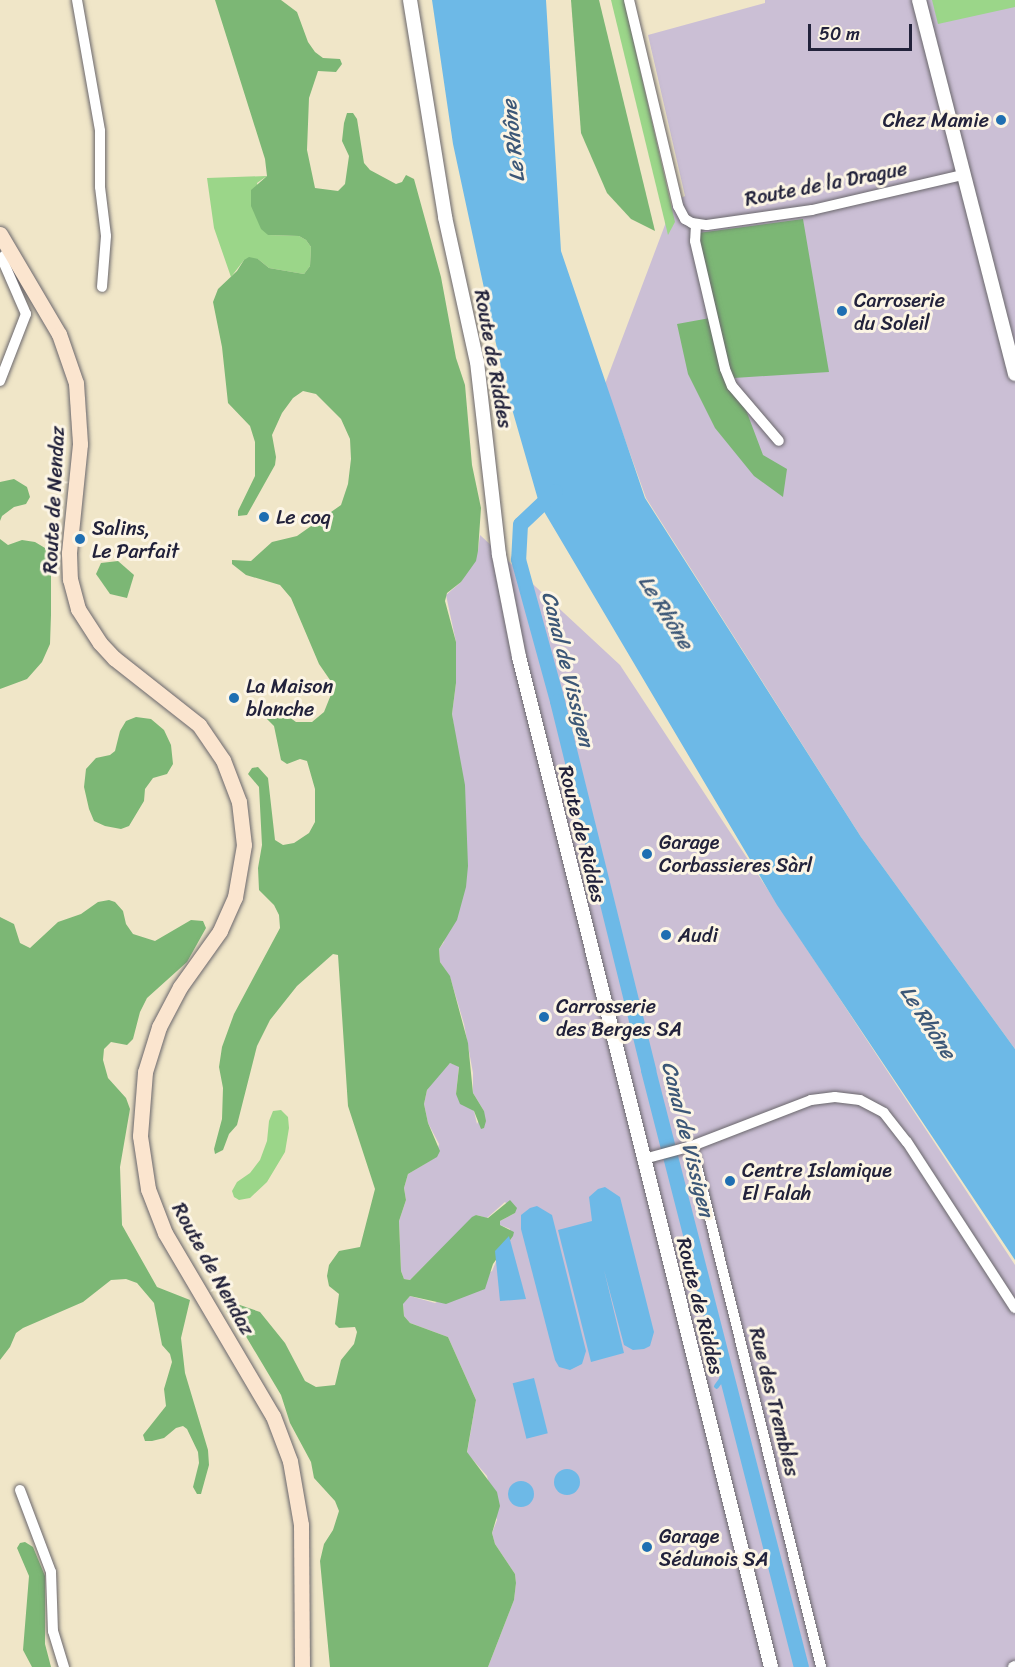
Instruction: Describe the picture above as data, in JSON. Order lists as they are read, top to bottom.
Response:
{
  "streets": {
    "main road": ["Route de Nendaz"],
    "street": ["Route de la Drague", "Route de Riddes", "Rue des Trembles"]
  },
  "water": ["Le Rhône", "Canal de Vissigen"],
  "places": [
    "Chez Mamie",
    "Carroserie du Soleil",
    "Le coq",
    "Salins, Le Parfait",
    "La Maison blanche",
    "Garage Corbassieres Sàrl",
    "Audi",
    "Carrosserie des Berges SA",
    "Centre Islamique El Falah",
    "Garage Sédunois SA"
  ],
  "scale_bar": "50 m"
}
